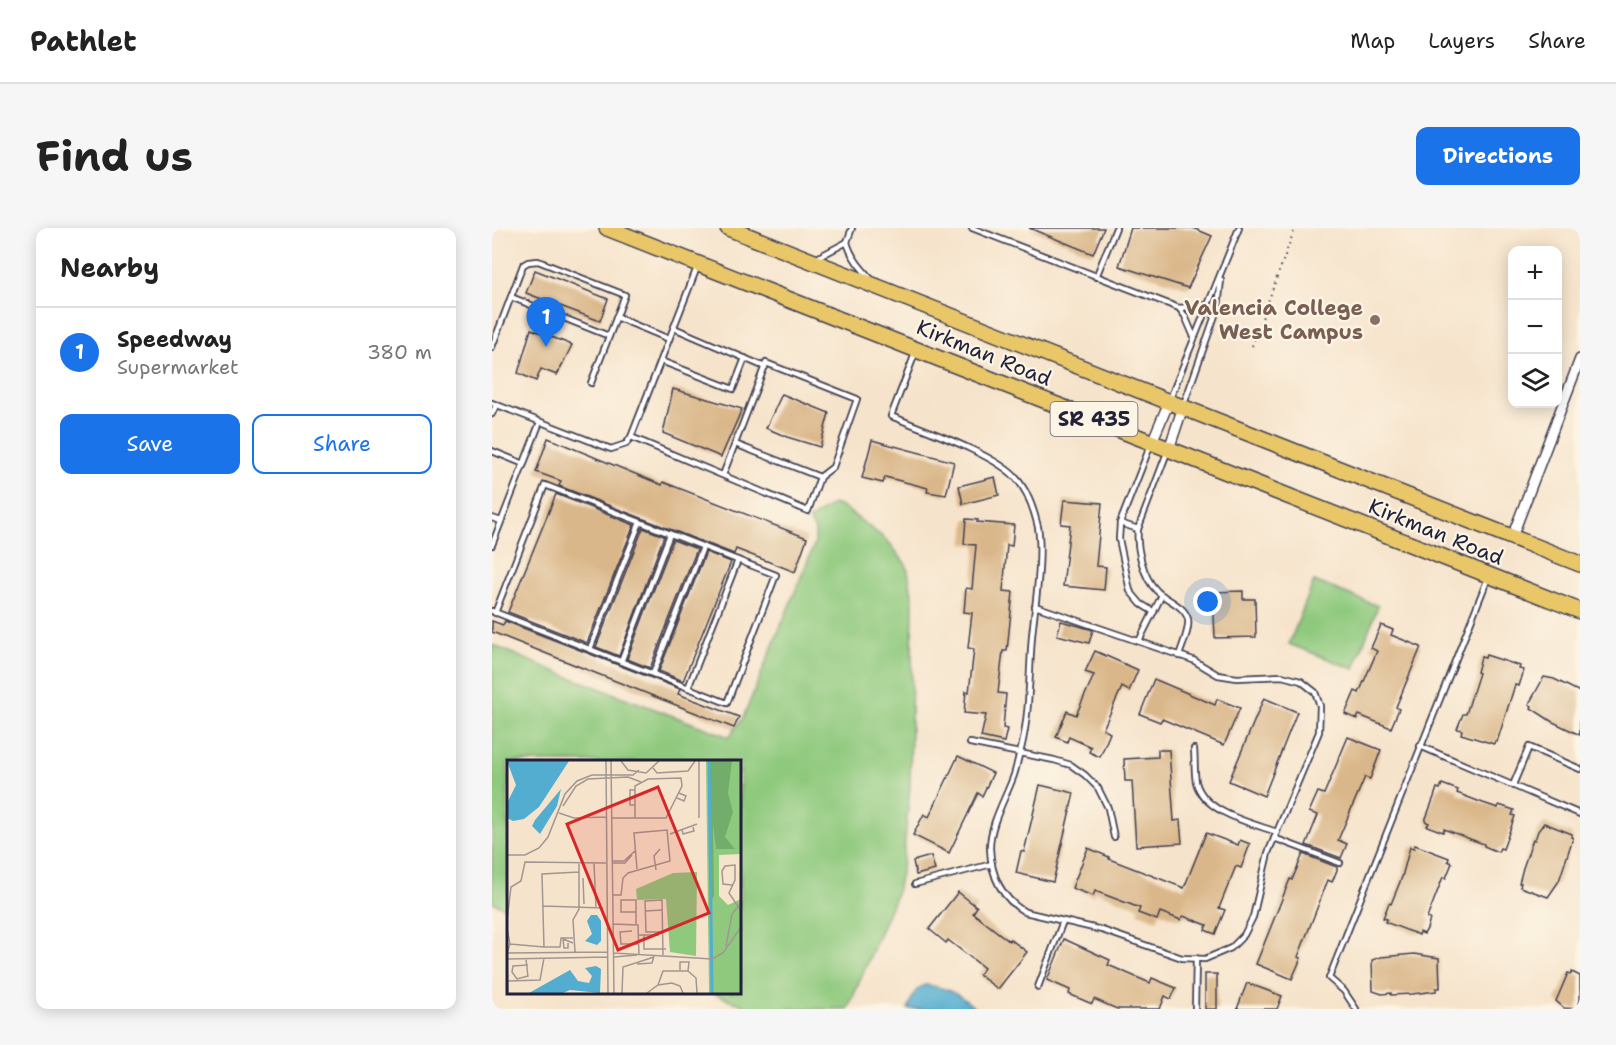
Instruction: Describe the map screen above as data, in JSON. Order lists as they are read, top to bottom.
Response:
{
  "streets": {
    "main road": ["Kirkman Road", "SR 435"]
  },
  "places": ["Valencia College West Campus"],
  "page": {
    "header": "Pathlet",
    "nav": ["Map", "Layers", "Share"],
    "buttons": [
      "Directions",
      ["Save", "Share"]
    ],
    "title": "Find us",
    "heading": "Nearby",
    "map_buttons": ["+", "−"],
    "pins": "1",
    "list": [
      {
        "mark": "1",
        "name": "Speedway",
        "note": "Supermarket",
        "value": "380 m"
      }
    ]
  }
}
